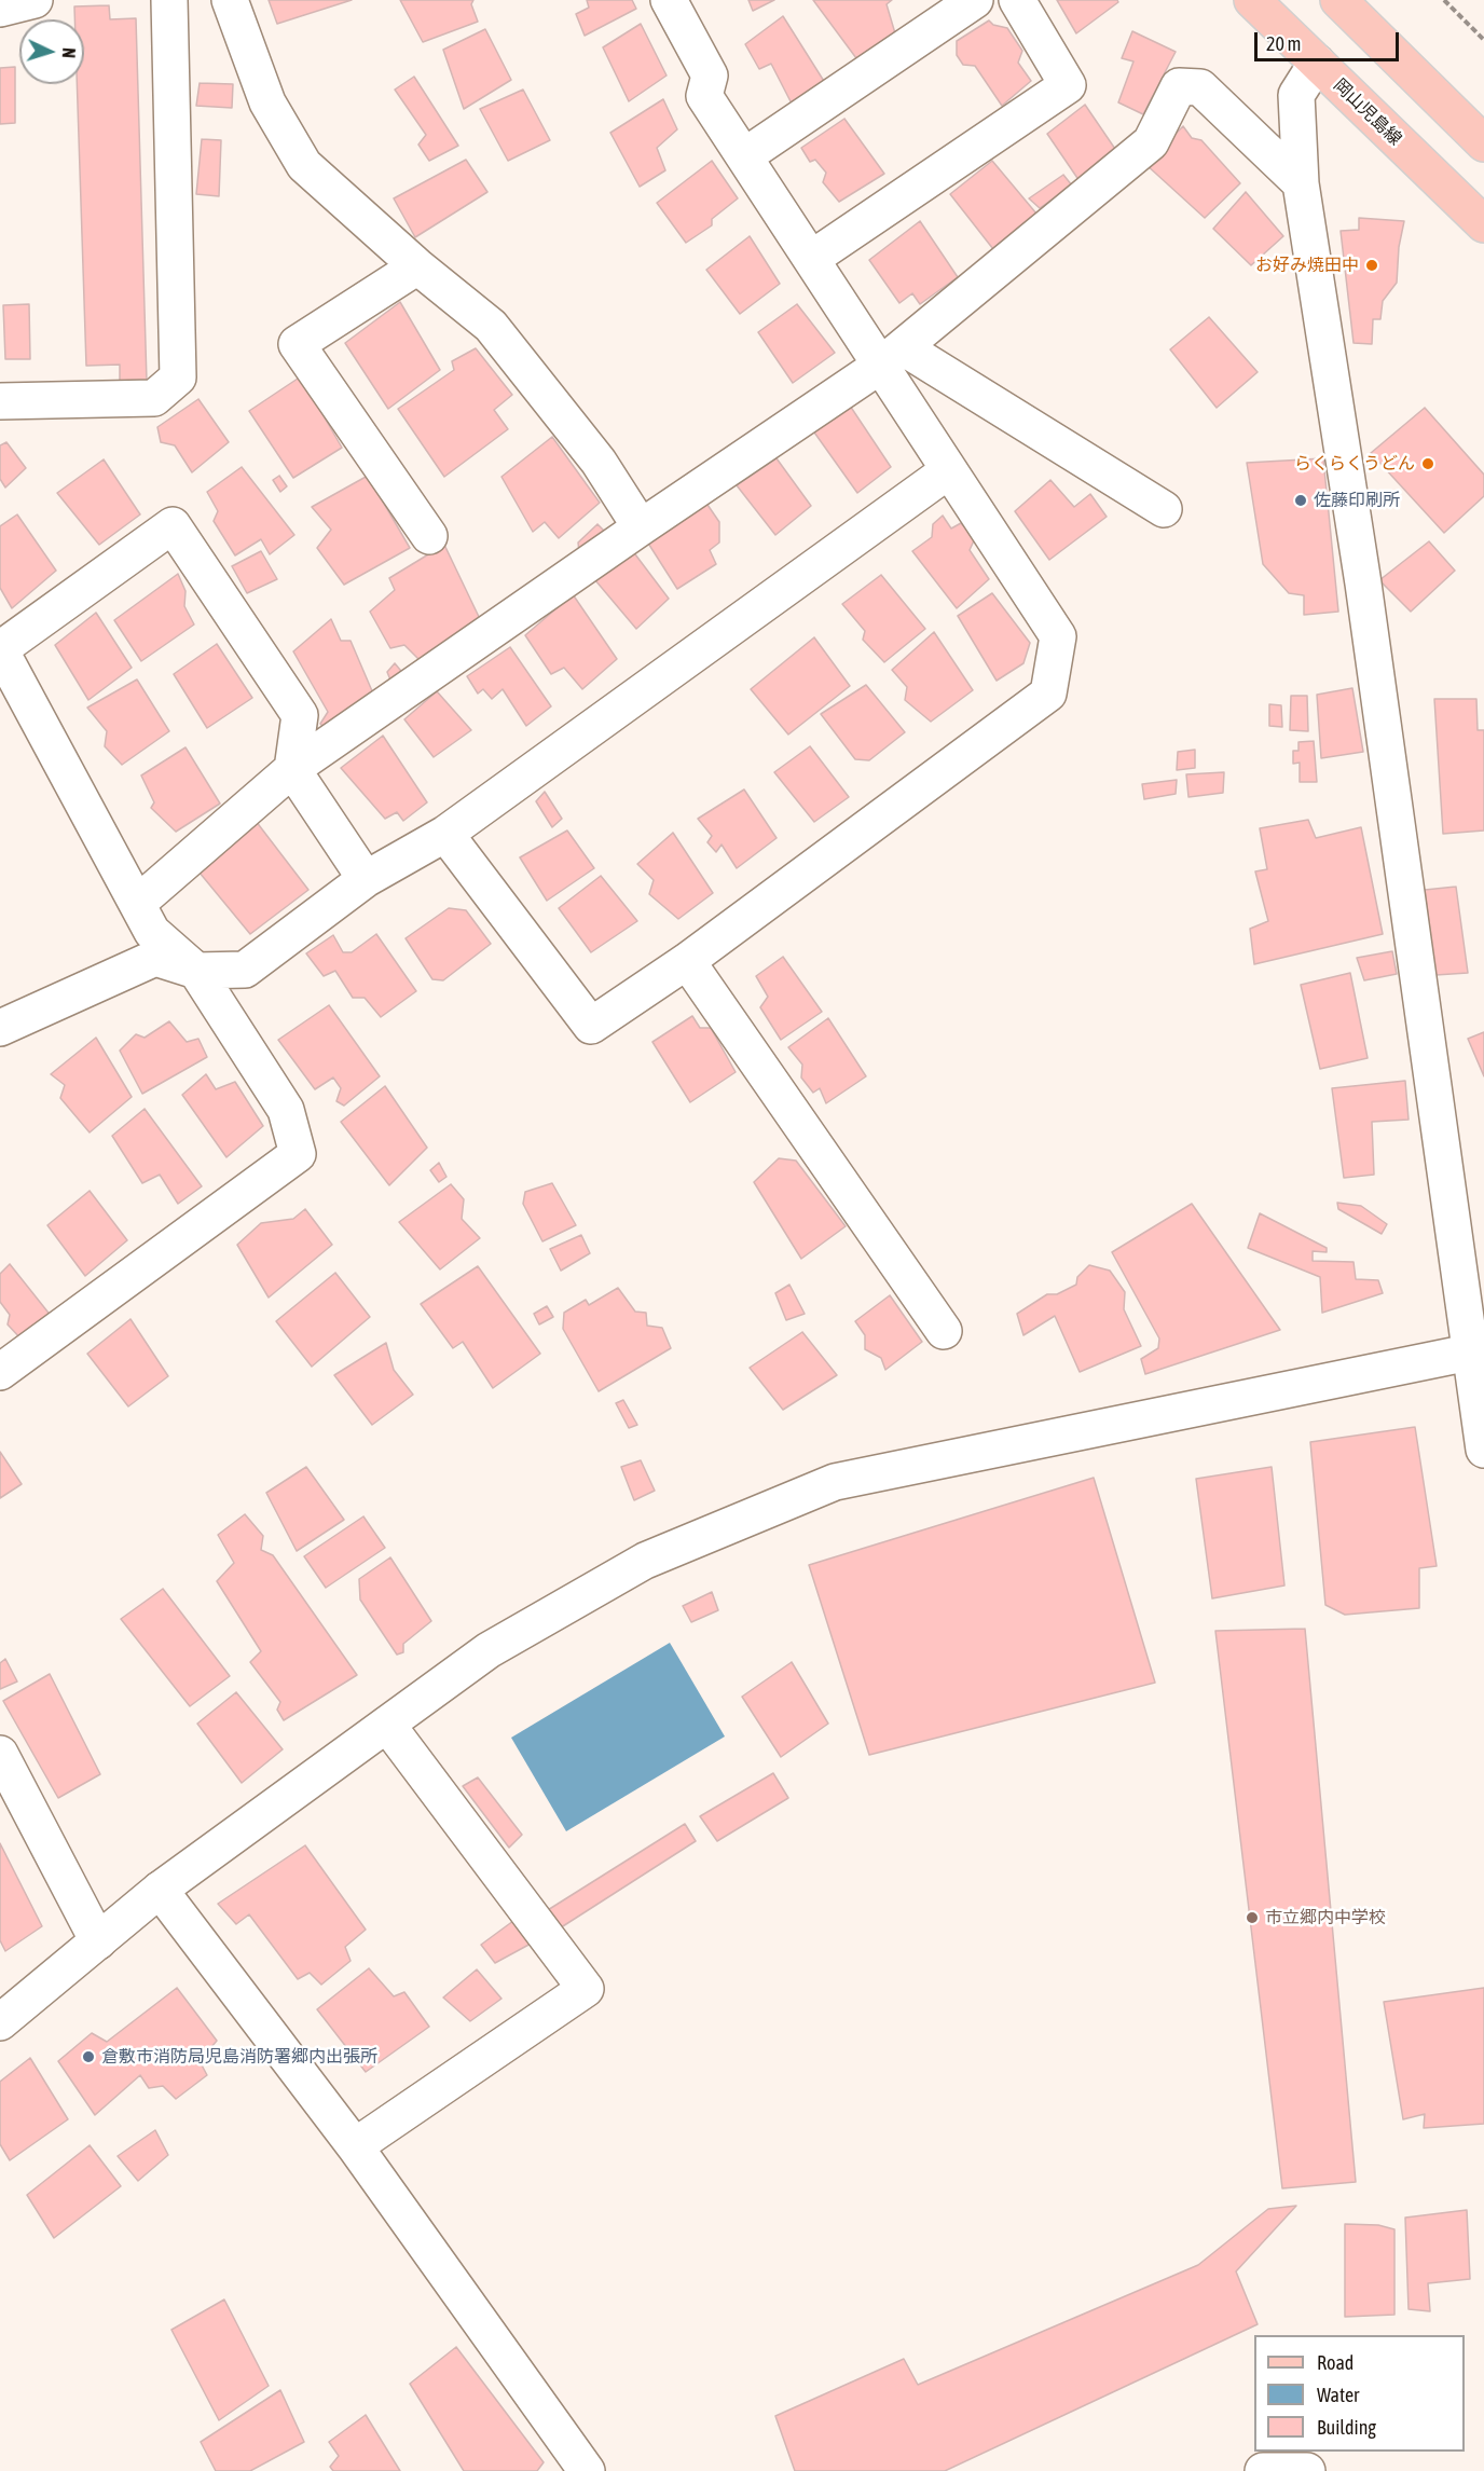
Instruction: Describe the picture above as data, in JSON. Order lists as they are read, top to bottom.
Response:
{
  "streets": {
    "main road": ["岡山児島線"]
  },
  "places": [
    "お好み焼田中",
    "らくらくうどん",
    "佐藤印刷所",
    "市立郷内中学校",
    "倉敷市消防局児島消防署郷内出張所"
  ],
  "legend": ["Road", "Water", "Building"],
  "scale_bar": "20 m",
  "north": "right"
}
